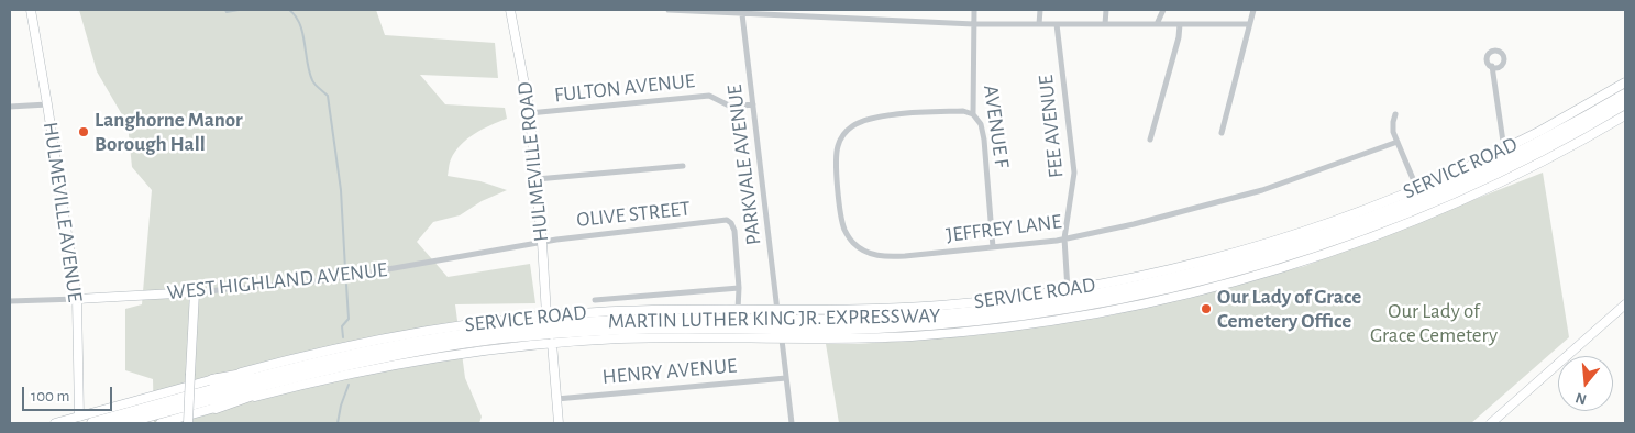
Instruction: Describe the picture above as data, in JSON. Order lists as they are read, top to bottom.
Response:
{
  "streets": {
    "highway": ["MARTIN LUTHER KING JR. EXPRESSWAY"],
    "street": [
      "FULTON AVENUE",
      "AVENUE F",
      "FEE AVENUE",
      "HULMEVILLE ROAD",
      "PARKVALE AVENUE",
      "SERVICE ROAD",
      "HULMEVILLE AVENUE",
      "OLIVE STREET",
      "JEFFREY LANE",
      "WEST HIGHLAND AVENUE",
      "HENRY AVENUE"
    ]
  },
  "crossings": [
    ["FULTON AVENUE", "HULMEVILLE ROAD"],
    ["FULTON AVENUE", "PARKVALE AVENUE"],
    ["AVENUE F", "JEFFREY LANE"],
    ["FEE AVENUE", "SERVICE ROAD"],
    ["FEE AVENUE", "JEFFREY LANE"],
    ["HULMEVILLE ROAD", "SERVICE ROAD"],
    ["HULMEVILLE ROAD", "OLIVE STREET"],
    ["HULMEVILLE ROAD", "WEST HIGHLAND AVENUE"],
    ["PARKVALE AVENUE", "SERVICE ROAD"],
    ["SERVICE ROAD", "HULMEVILLE AVENUE"],
    ["SERVICE ROAD", "MARTIN LUTHER KING JR. EXPRESSWAY"],
    ["HULMEVILLE AVENUE", "WEST HIGHLAND AVENUE"],
    ["OLIVE STREET", "WEST HIGHLAND AVENUE"]
  ],
  "parks": ["Our Lady of Grace Cemetery"],
  "places": ["Langhorne Manor Borough Hall", "Our Lady of Grace Cemetery Office"],
  "scale_bar": "100 m",
  "north": "bottom"
}
